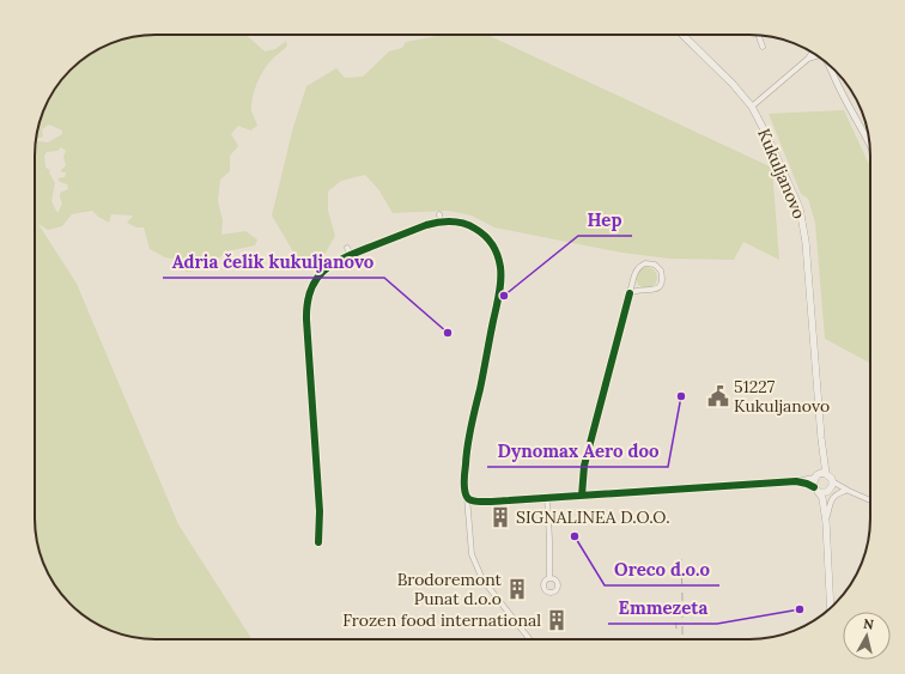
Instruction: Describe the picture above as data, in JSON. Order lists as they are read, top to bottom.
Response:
{
  "streets": {
    "main road": ["Kukuljanovo"]
  },
  "places": {
    "other": [
      "Hep",
      "Adria čelik kukuljanovo",
      "Dynomax Aero doo",
      "Oreco d.o.o",
      "Emmezeta"
    ],
    "public building": ["51227 Kukuljanovo"],
    "building": ["SIGNALINEA D.O.O.", "Brodoremont Punat d.o.o", "Frozen food international"]
  },
  "north": "top"
}
